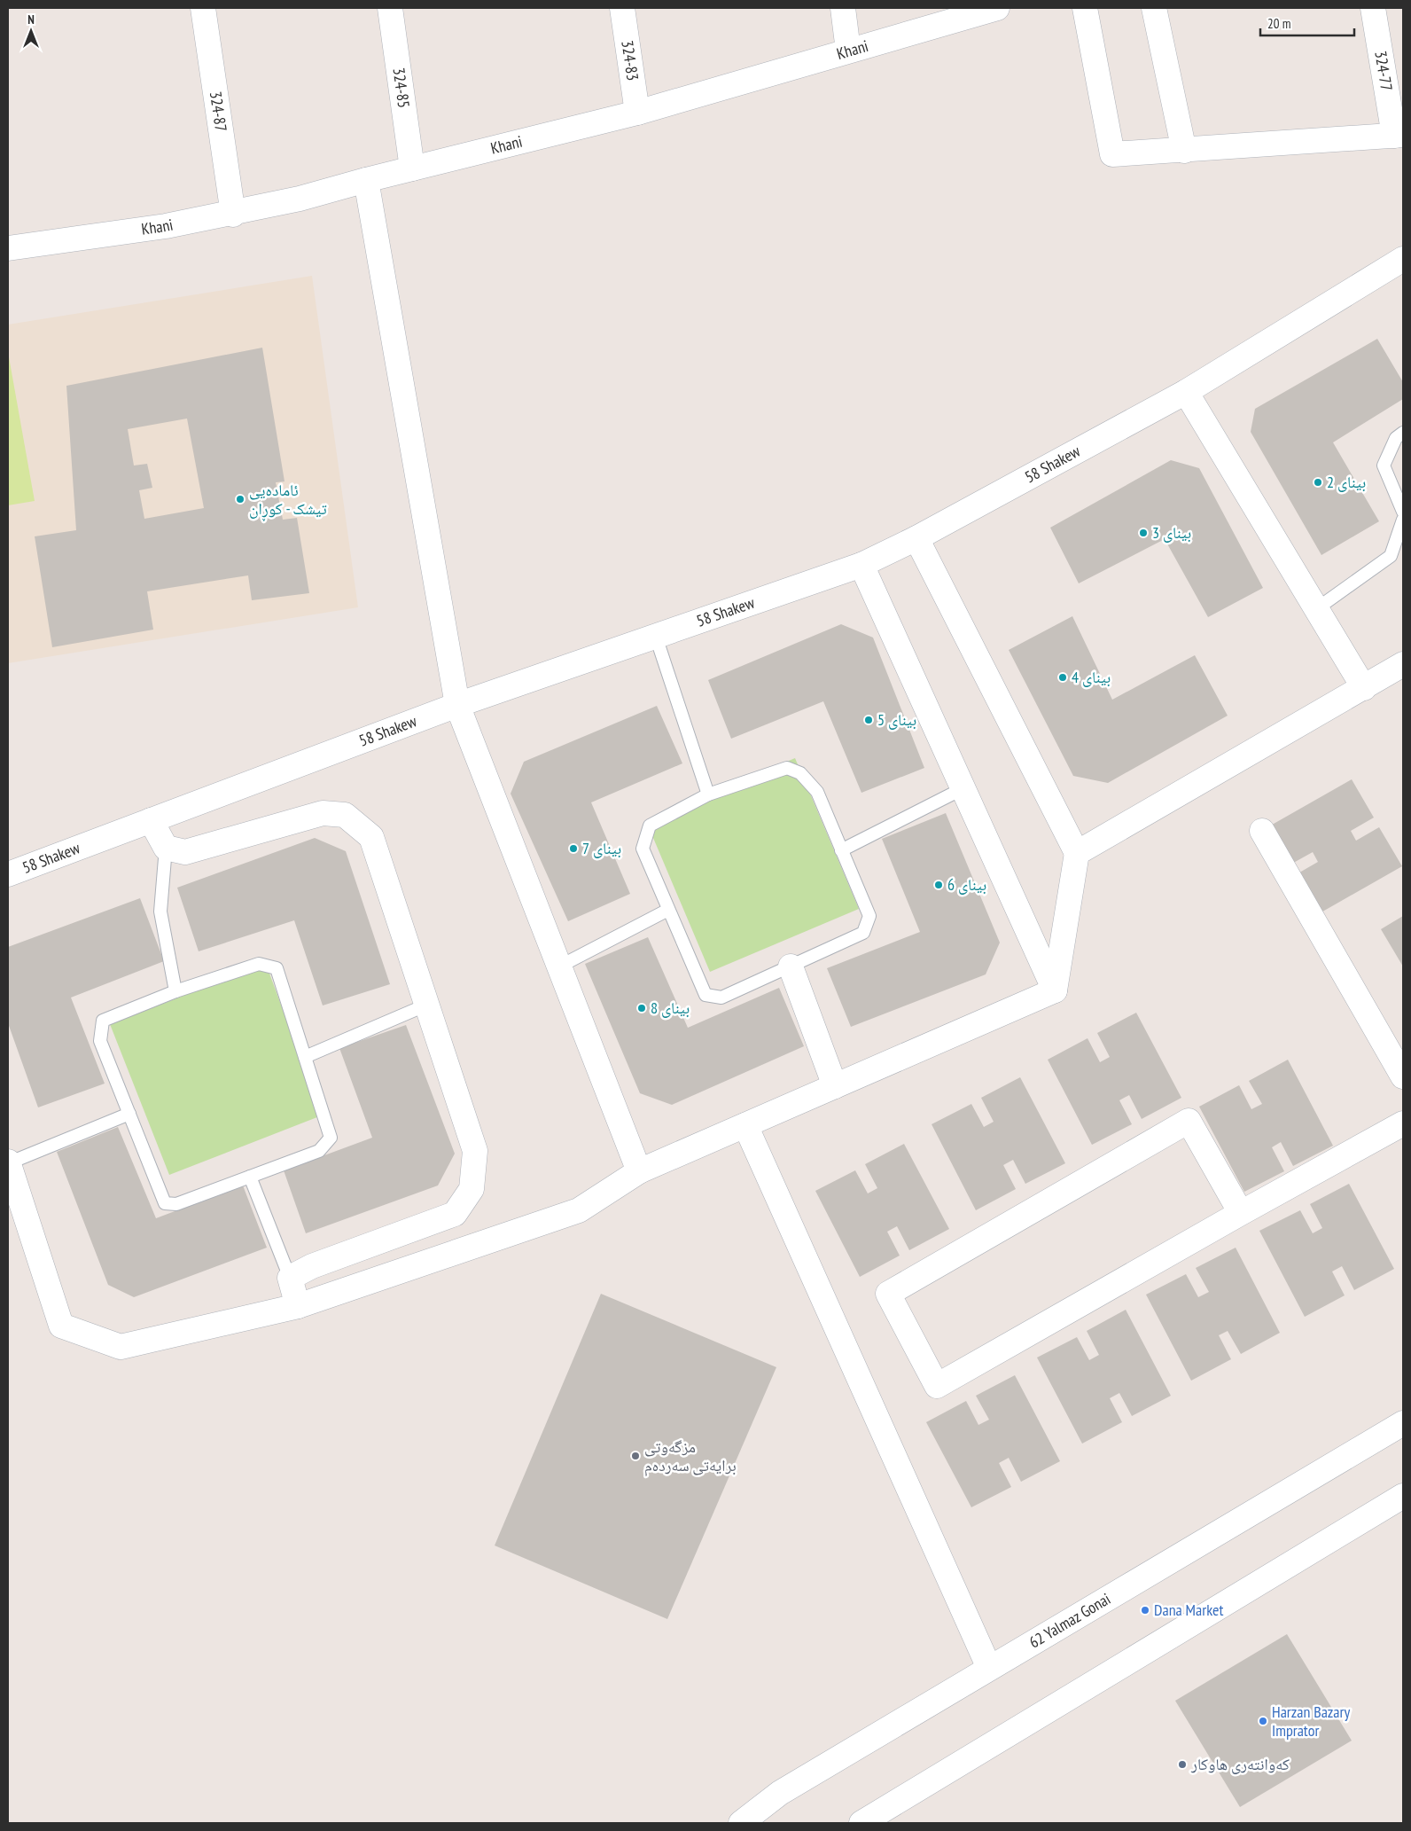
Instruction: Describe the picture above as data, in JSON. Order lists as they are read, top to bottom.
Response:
{
  "streets": {
    "street": [
      "Khani",
      "324-83",
      "324-77",
      "324-85",
      "324-87",
      "58 Shakew",
      "62 Yalmaz Gonai"
    ]
  },
  "crossings": [
    ["Khani", "324-83"],
    ["Khani", "324-85"],
    ["Khani", "324-87"]
  ],
  "places": [
    "بيناى 2",
    "ئامادەیی تیشک - کوڕان",
    "بيناى 3",
    "بيناى 4",
    "بيناى 5",
    "بيناى 7",
    "بيناى 6",
    "بيناى 8",
    "مزگەوتی برایەتی سەردەم",
    "Dana Market",
    "Harzan Bazary Imprator",
    "کەوانتەری هاوکار"
  ],
  "scale_bar": "20 m",
  "north": "top"
}
